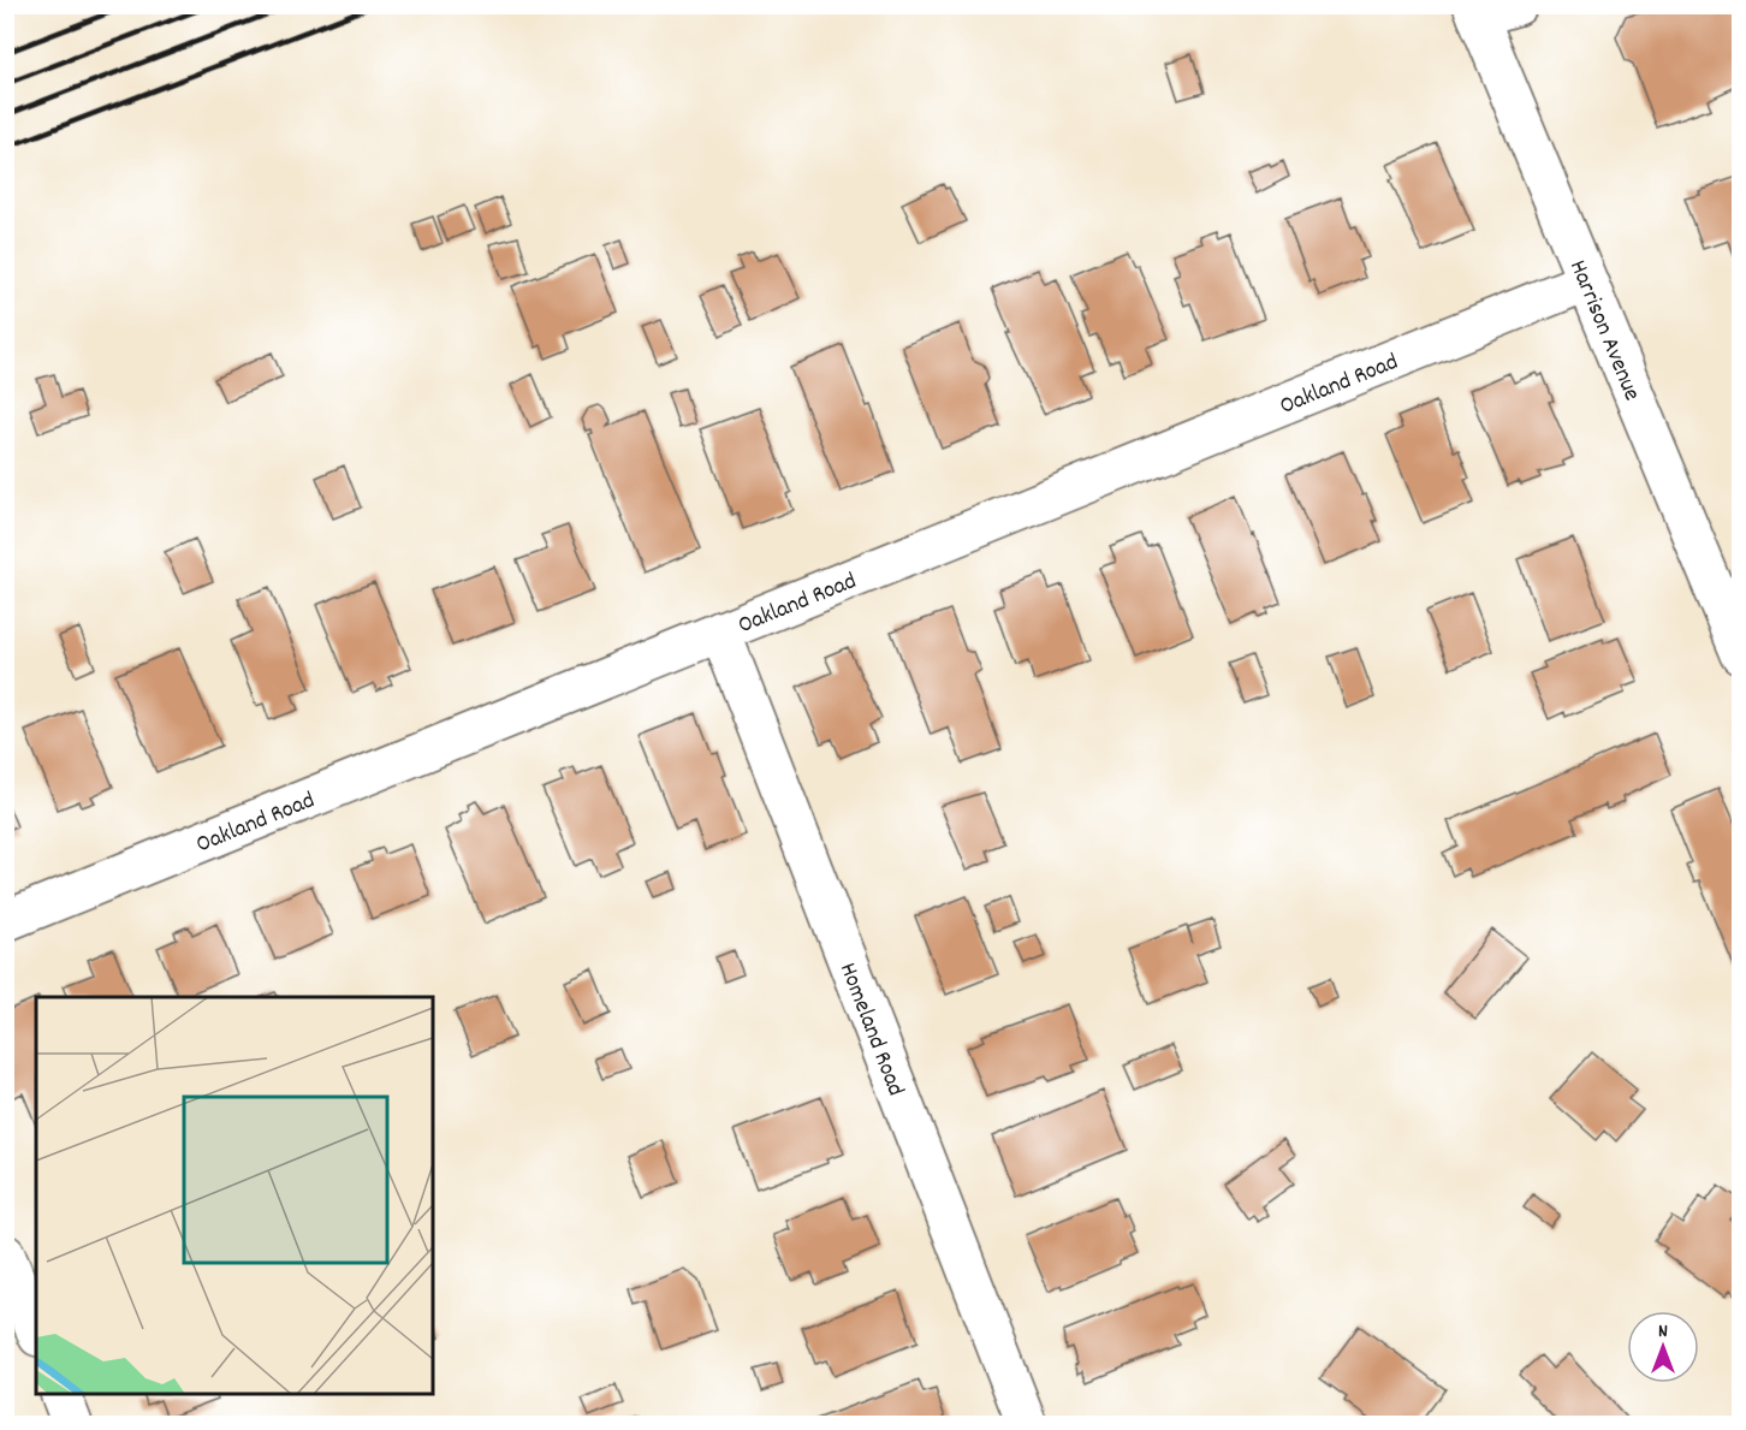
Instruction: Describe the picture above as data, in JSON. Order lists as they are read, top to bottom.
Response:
{
  "streets": {
    "street": ["Harrison Avenue", "Oakland Road", "Homeland Road"]
  },
  "crossings": [
    ["Harrison Avenue", "Oakland Road"],
    ["Oakland Road", "Homeland Road"]
  ],
  "north": "top"
}
